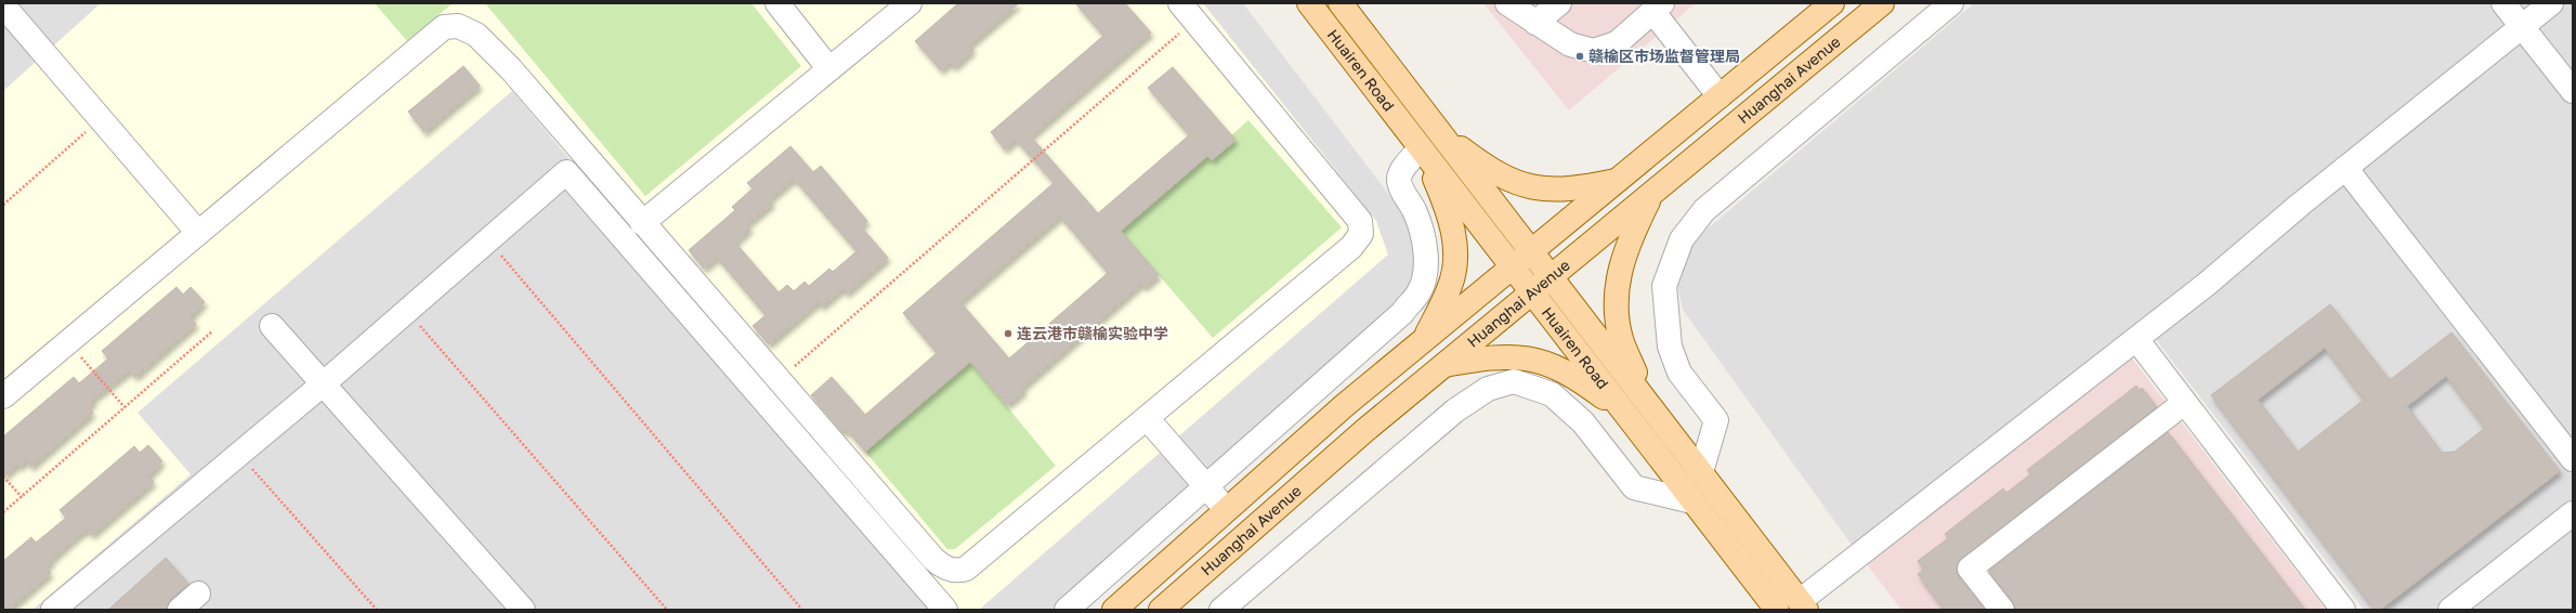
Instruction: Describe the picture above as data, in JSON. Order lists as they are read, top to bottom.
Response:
{
  "streets": {
    "main road": ["Huairen Road", "Huanghai Avenue"]
  },
  "crossings": [
    ["Huairen Road", "Huanghai Avenue"]
  ],
  "places": ["赣榆区市场监督管理局", "连云港市赣榆实验中学"]
}
